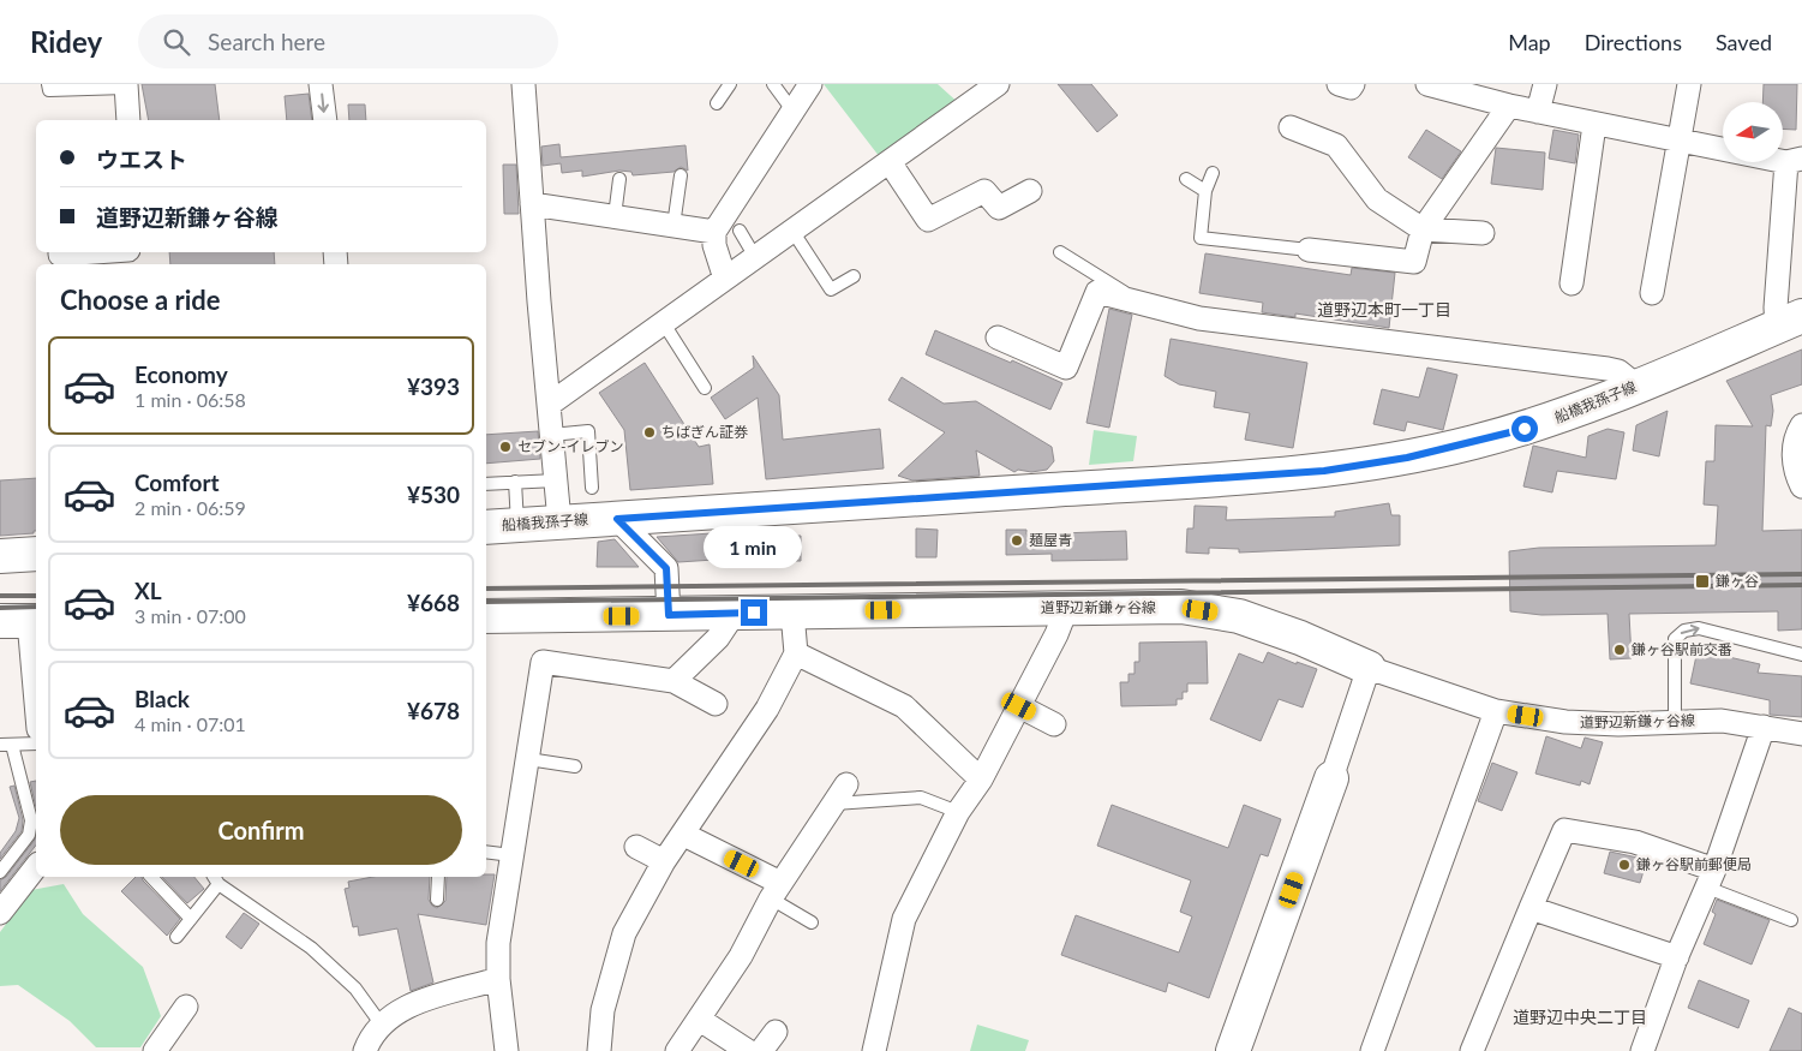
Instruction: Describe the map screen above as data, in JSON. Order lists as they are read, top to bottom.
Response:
{
  "streets": {
    "main road": ["船橋我孫子線", "道野辺新鎌ヶ谷線"]
  },
  "districts": ["道野辺本町一丁目", "道野辺中央二丁目"],
  "places": {
    "other": [
      "ちばぎん証券",
      "セブン-イレブン",
      "麺屋青",
      "鎌ヶ谷駅前交番",
      "鎌ヶ谷駅前郵便局"
    ],
    "transit": ["鎌ヶ谷"]
  },
  "north": "left",
  "page": {
    "header": "Ridey",
    "search": "Search here",
    "nav": ["Map", "Directions", "Saved"],
    "banner": ["ウエスト", "道野辺新鎌ヶ谷線"],
    "heading": "Choose a ride",
    "list": [
      {
        "name": "Economy",
        "note": "1 min · 06:58",
        "value": "¥393"
      },
      {
        "name": "Comfort",
        "note": "2 min · 06:59",
        "value": "¥530"
      },
      {
        "name": "XL",
        "note": "3 min · 07:00",
        "value": "¥668"
      },
      {
        "name": "Black",
        "note": "4 min · 07:01",
        "value": "¥678"
      }
    ],
    "bubble": "1 min",
    "buttons": "Confirm"
  }
}
